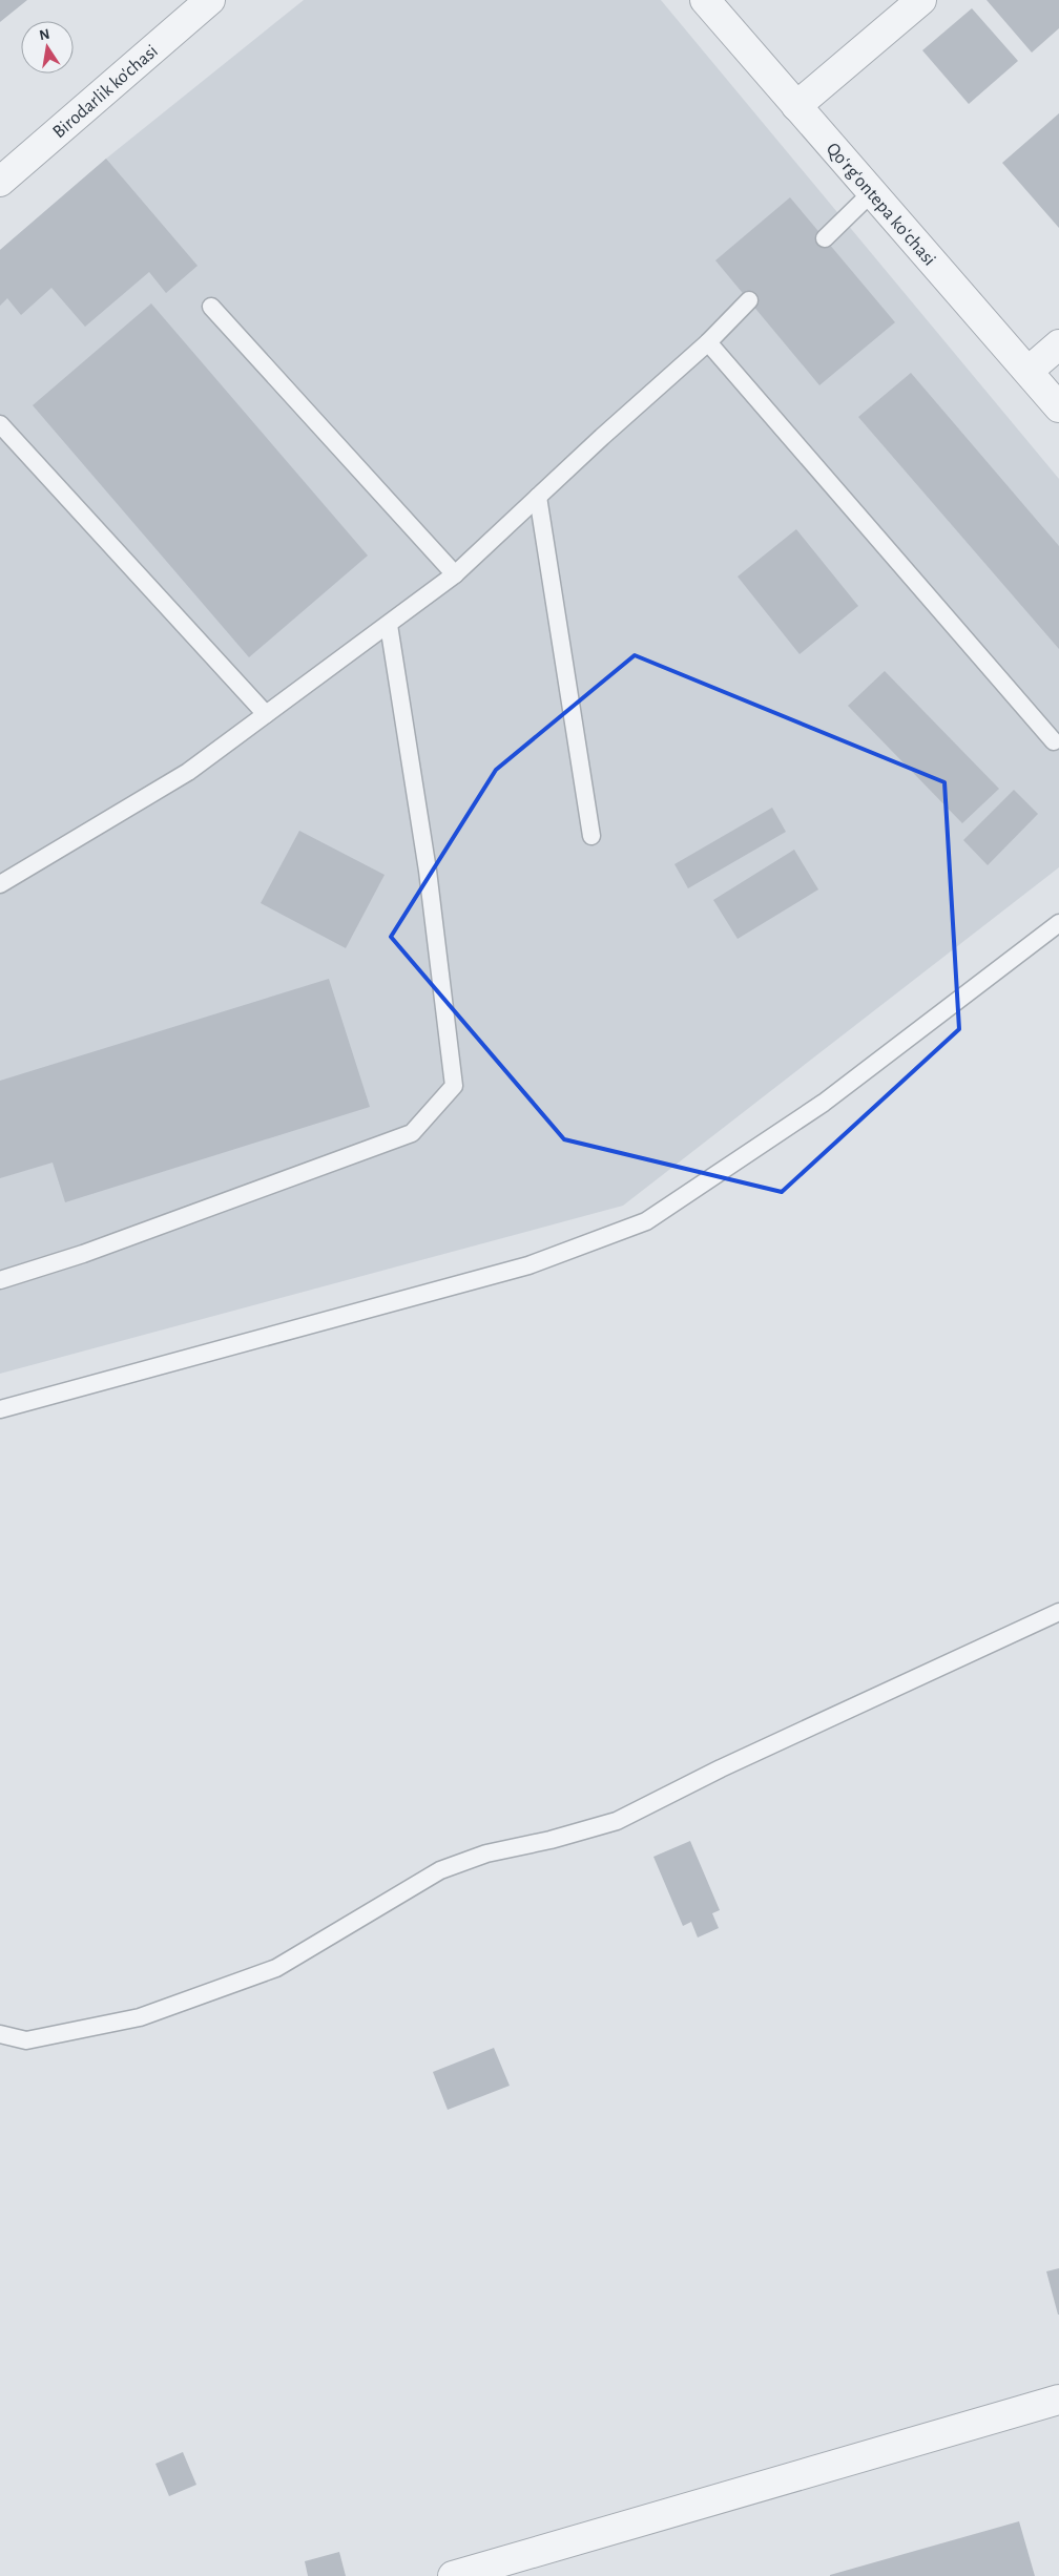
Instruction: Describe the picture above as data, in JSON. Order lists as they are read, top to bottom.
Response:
{
  "streets": {
    "street": ["Birodarlik ko'chasi", "Qoʻrgʻontepa koʻchasi"]
  },
  "north": "top"
}
